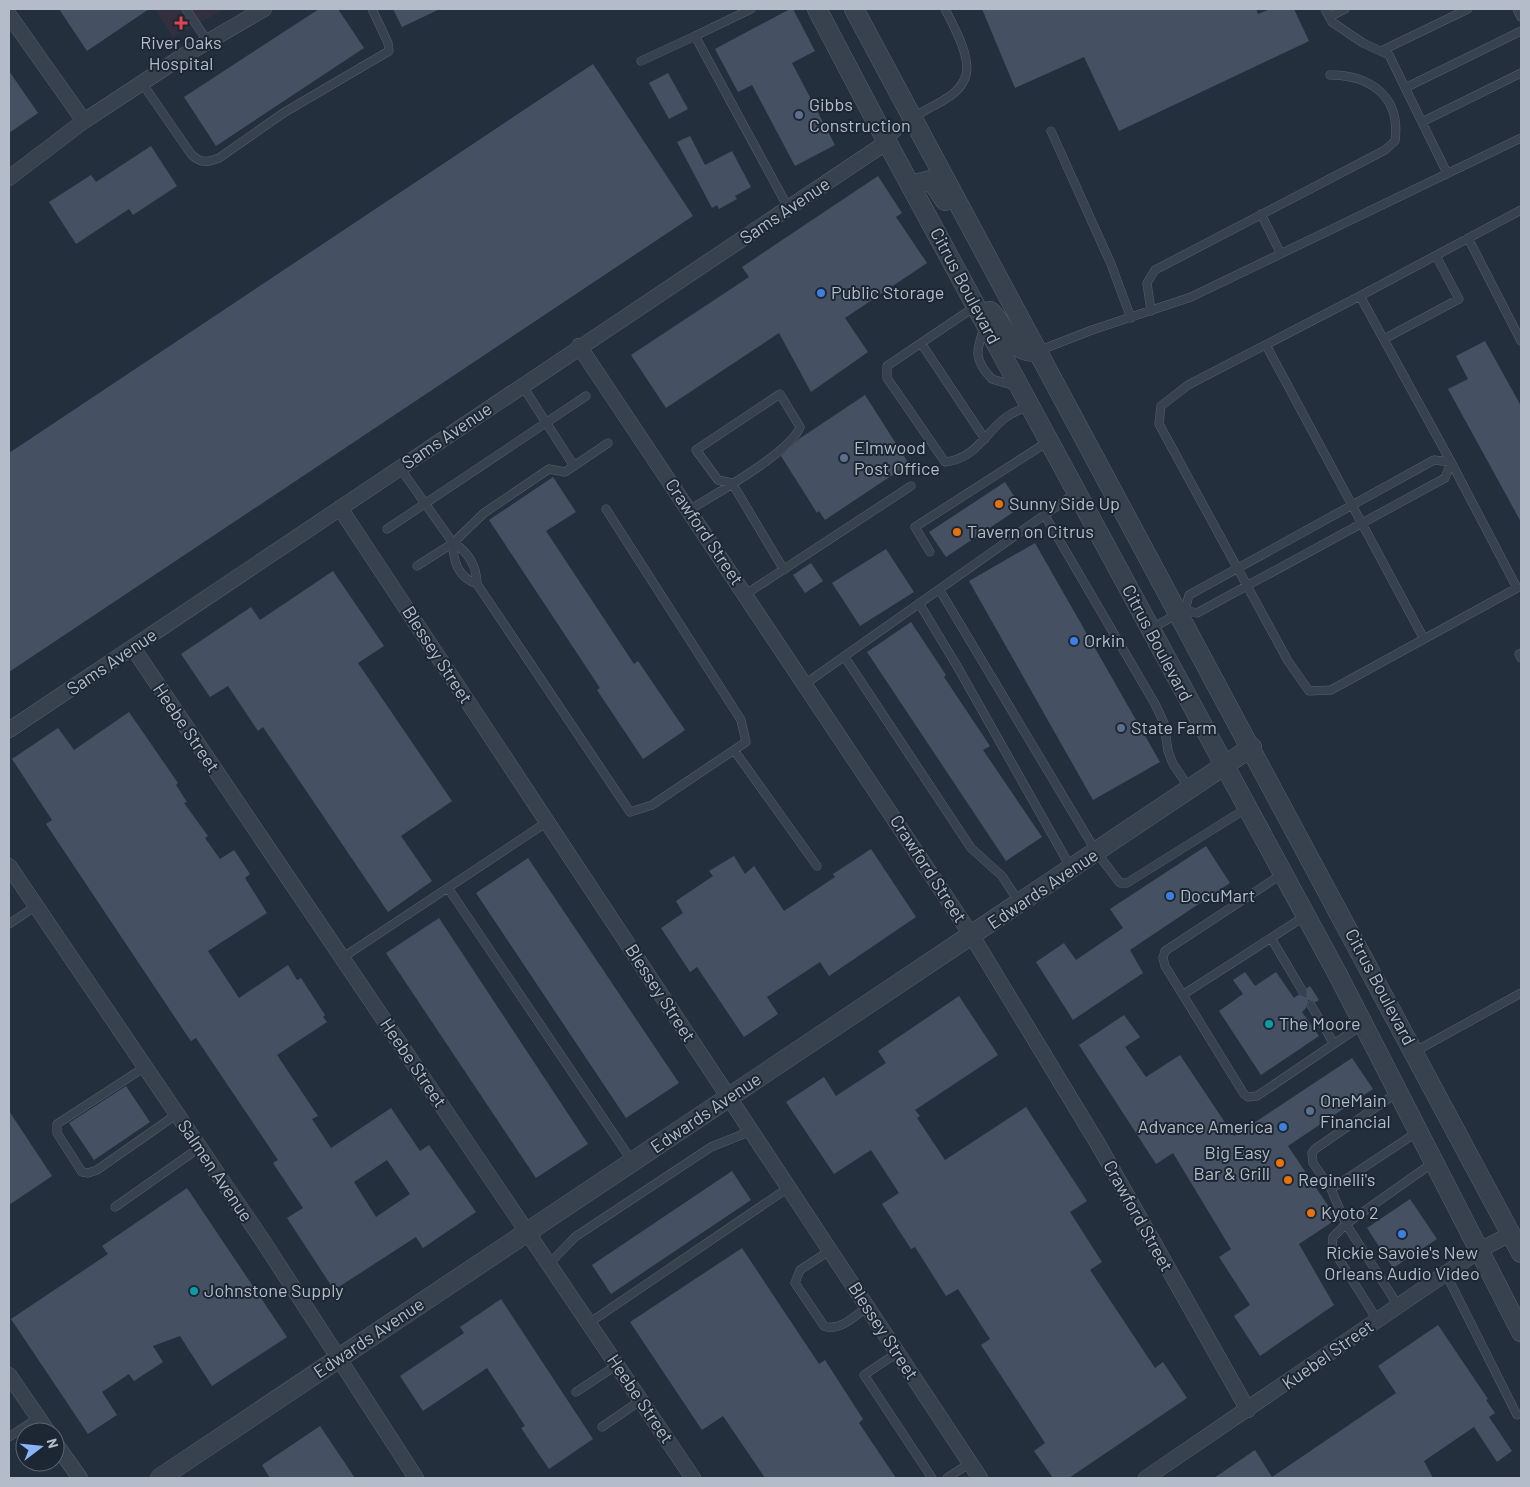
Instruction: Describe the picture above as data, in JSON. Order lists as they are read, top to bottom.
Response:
{
  "streets": {
    "street": [
      "Sams Avenue",
      "Citrus Boulevard",
      "Crawford Street",
      "Blessey Street",
      "Heebe Street",
      "Edwards Avenue",
      "Salmen Avenue",
      "Kuebel Street"
    ]
  },
  "crossings": [
    ["Sams Avenue", "Citrus Boulevard"],
    ["Sams Avenue", "Crawford Street"],
    ["Sams Avenue", "Blessey Street"],
    ["Sams Avenue", "Heebe Street"],
    ["Citrus Boulevard", "Edwards Avenue"],
    ["Citrus Boulevard", "Kuebel Street"],
    ["Crawford Street", "Edwards Avenue"],
    ["Crawford Street", "Kuebel Street"],
    ["Blessey Street", "Edwards Avenue"],
    ["Heebe Street", "Edwards Avenue"],
    ["Edwards Avenue", "Salmen Avenue"]
  ],
  "places": {
    "health": ["River Oaks Hospital"],
    "other": [
      "Gibbs Construction",
      "Public Storage",
      "Elmwood Post Office",
      "Sunny Side Up",
      "Tavern on Citrus",
      "Orkin",
      "State Farm",
      "DocuMart",
      "The Moore",
      "OneMain Financial",
      "Advance America",
      "Big Easy Bar & Grill",
      "Reginelli's",
      "Kyoto 2",
      "Rickie Savoie's New Orleans Audio Video",
      "Johnstone Supply"
    ]
  },
  "north": "right"
}
